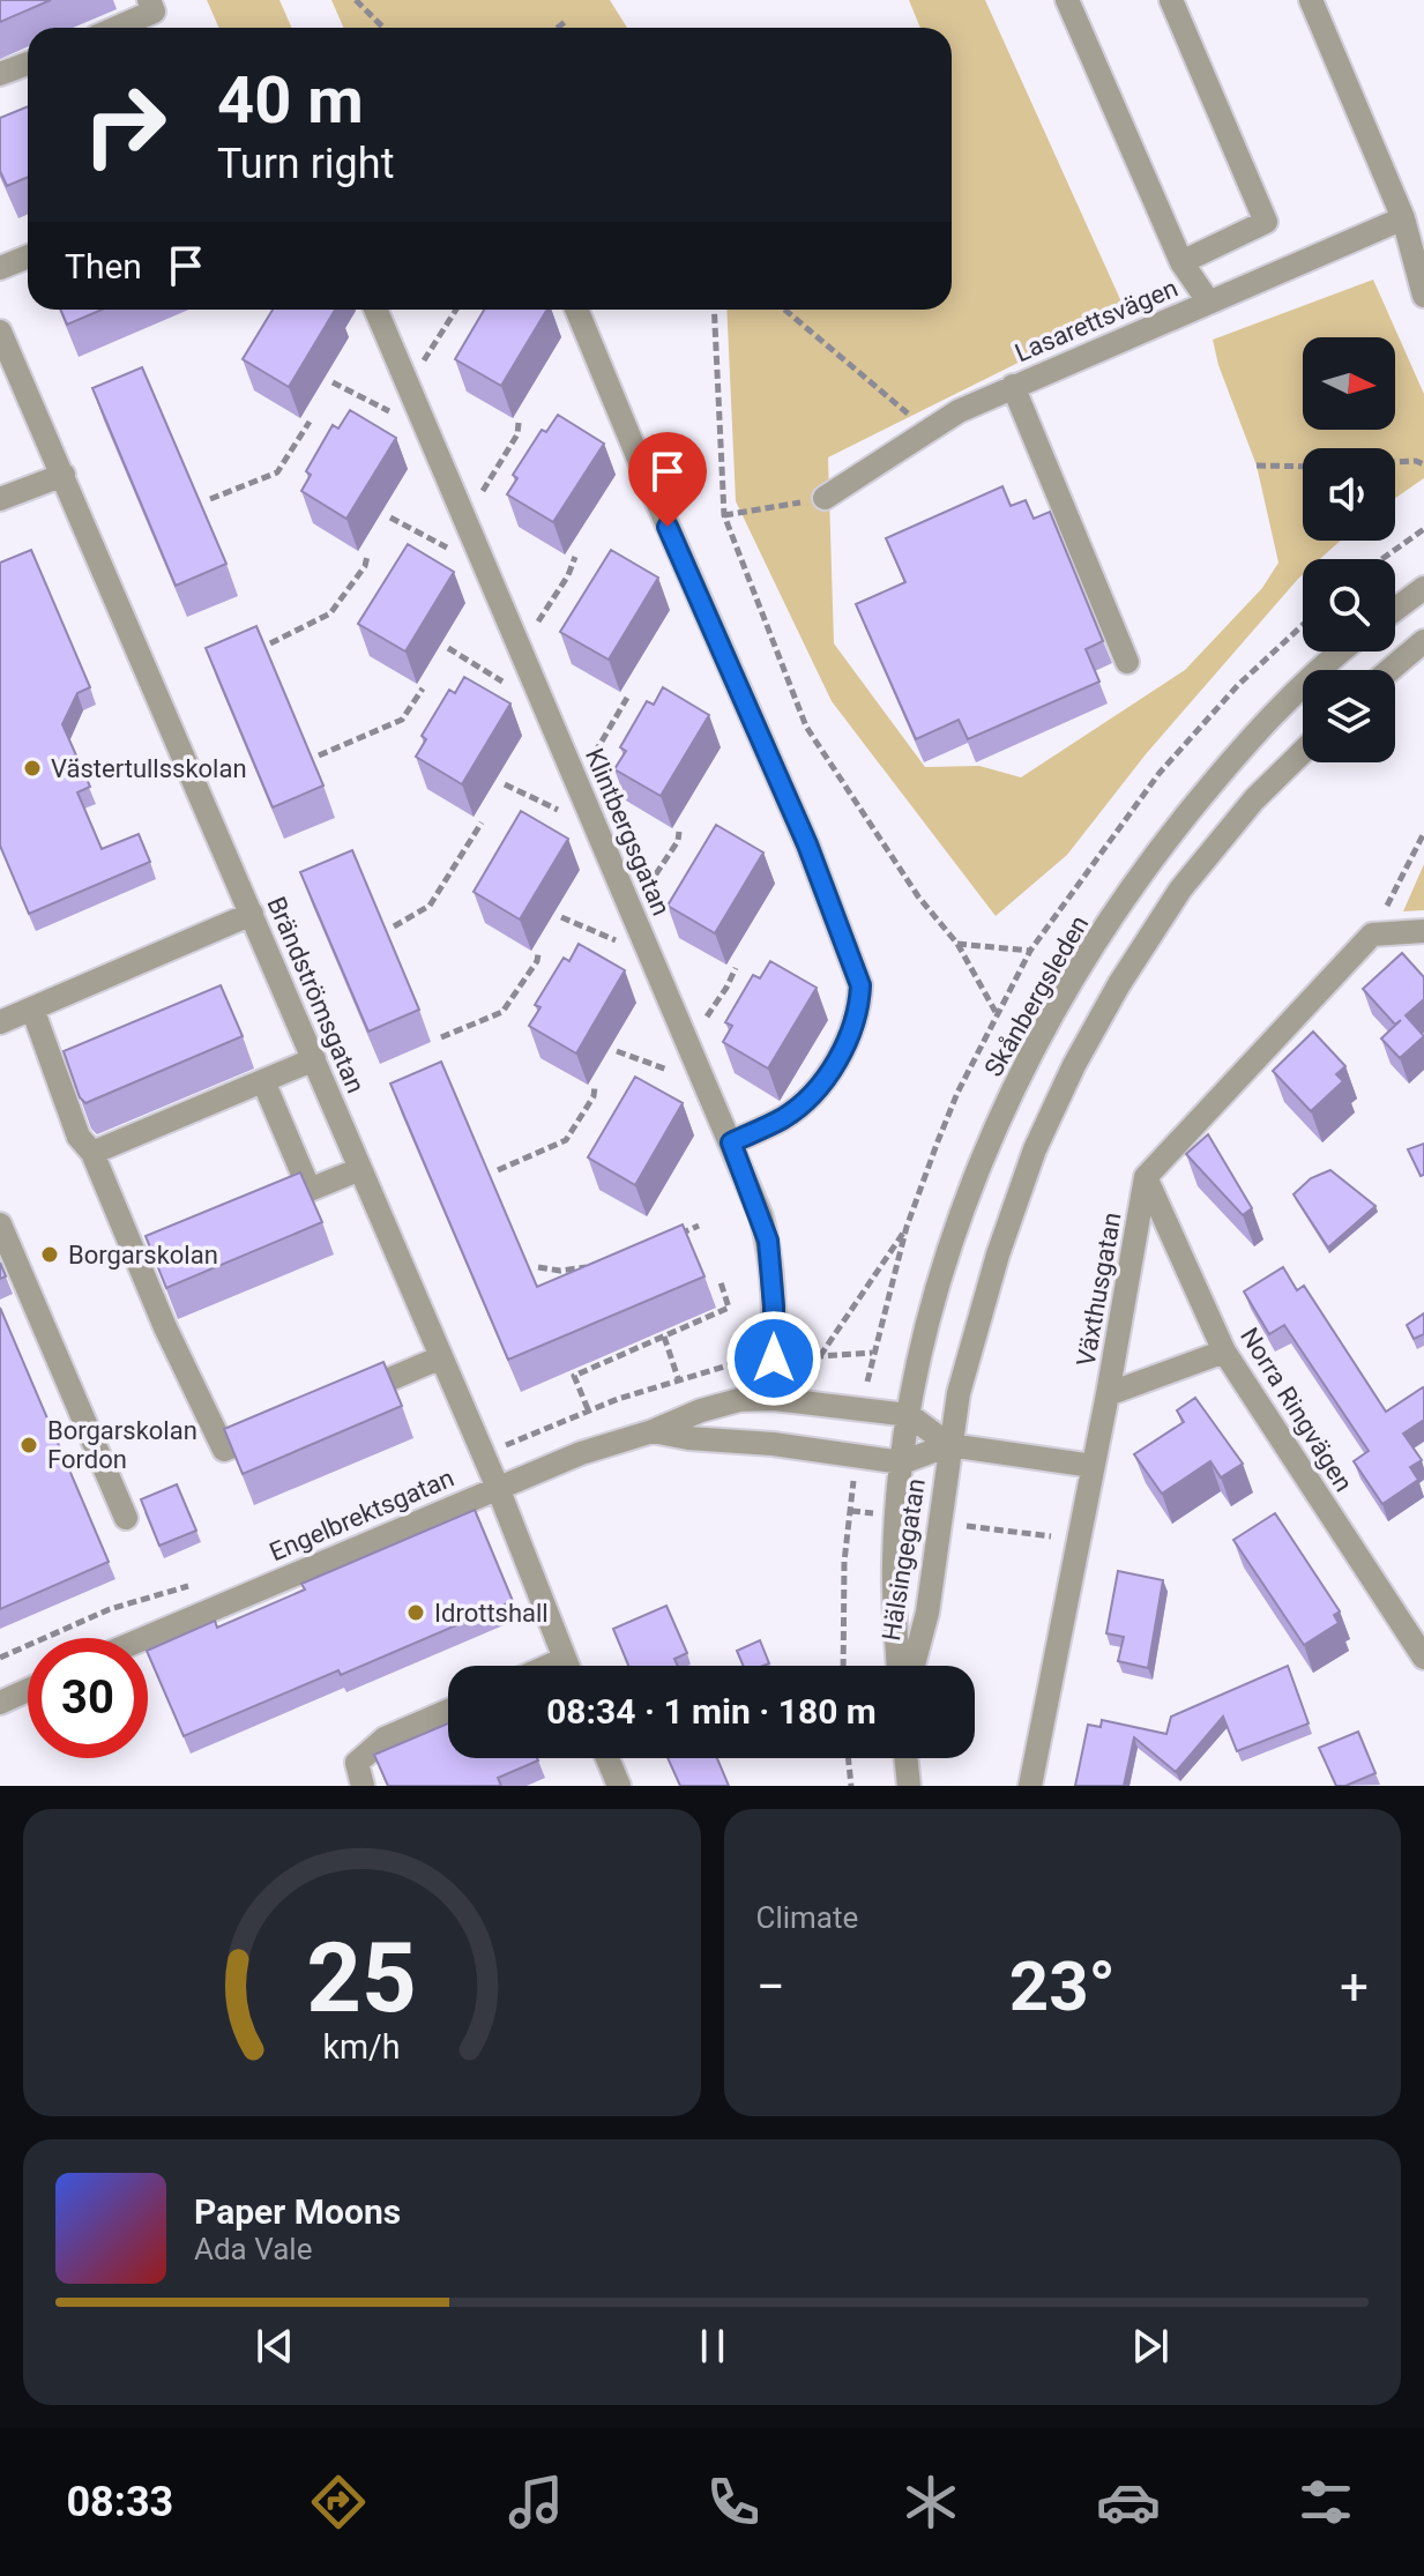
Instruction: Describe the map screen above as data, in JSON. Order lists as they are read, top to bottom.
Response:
{
  "streets": {
    "street": [
      "Lasarettsvägen",
      "Klintbergsgatan",
      "Brändströmsgatan",
      "Skånbergsleden",
      "Växthusgatan",
      "Norra Ringvägen",
      "Engelbrektsgatan",
      "Hälsingegatan"
    ]
  },
  "crossings": [
    ["Klintbergsgatan", "Engelbrektsgatan"],
    ["Brändströmsgatan", "Engelbrektsgatan"],
    ["Skånbergsleden", "Engelbrektsgatan"],
    ["Skånbergsleden", "Hälsingegatan"],
    ["Växthusgatan", "Norra Ringvägen"],
    ["Engelbrektsgatan", "Hälsingegatan"]
  ],
  "places": [
    "Västertullsskolan",
    "Borgarskolan",
    "Borgarskolan Fordon",
    "Idrottshall"
  ],
  "north": "right",
  "page": {
    "turn": ["40 m", "Turn right"],
    "then": "Then",
    "limit": "30",
    "trip": "08:34 · 1 min · 180 m",
    "tile": "Climate",
    "heat": ["−", "23°", "+"],
    "song": ["Paper Moons", "Ada Vale"],
    "tabs": "08:33",
    "gauge": ["25", "km/h"]
  }
}
